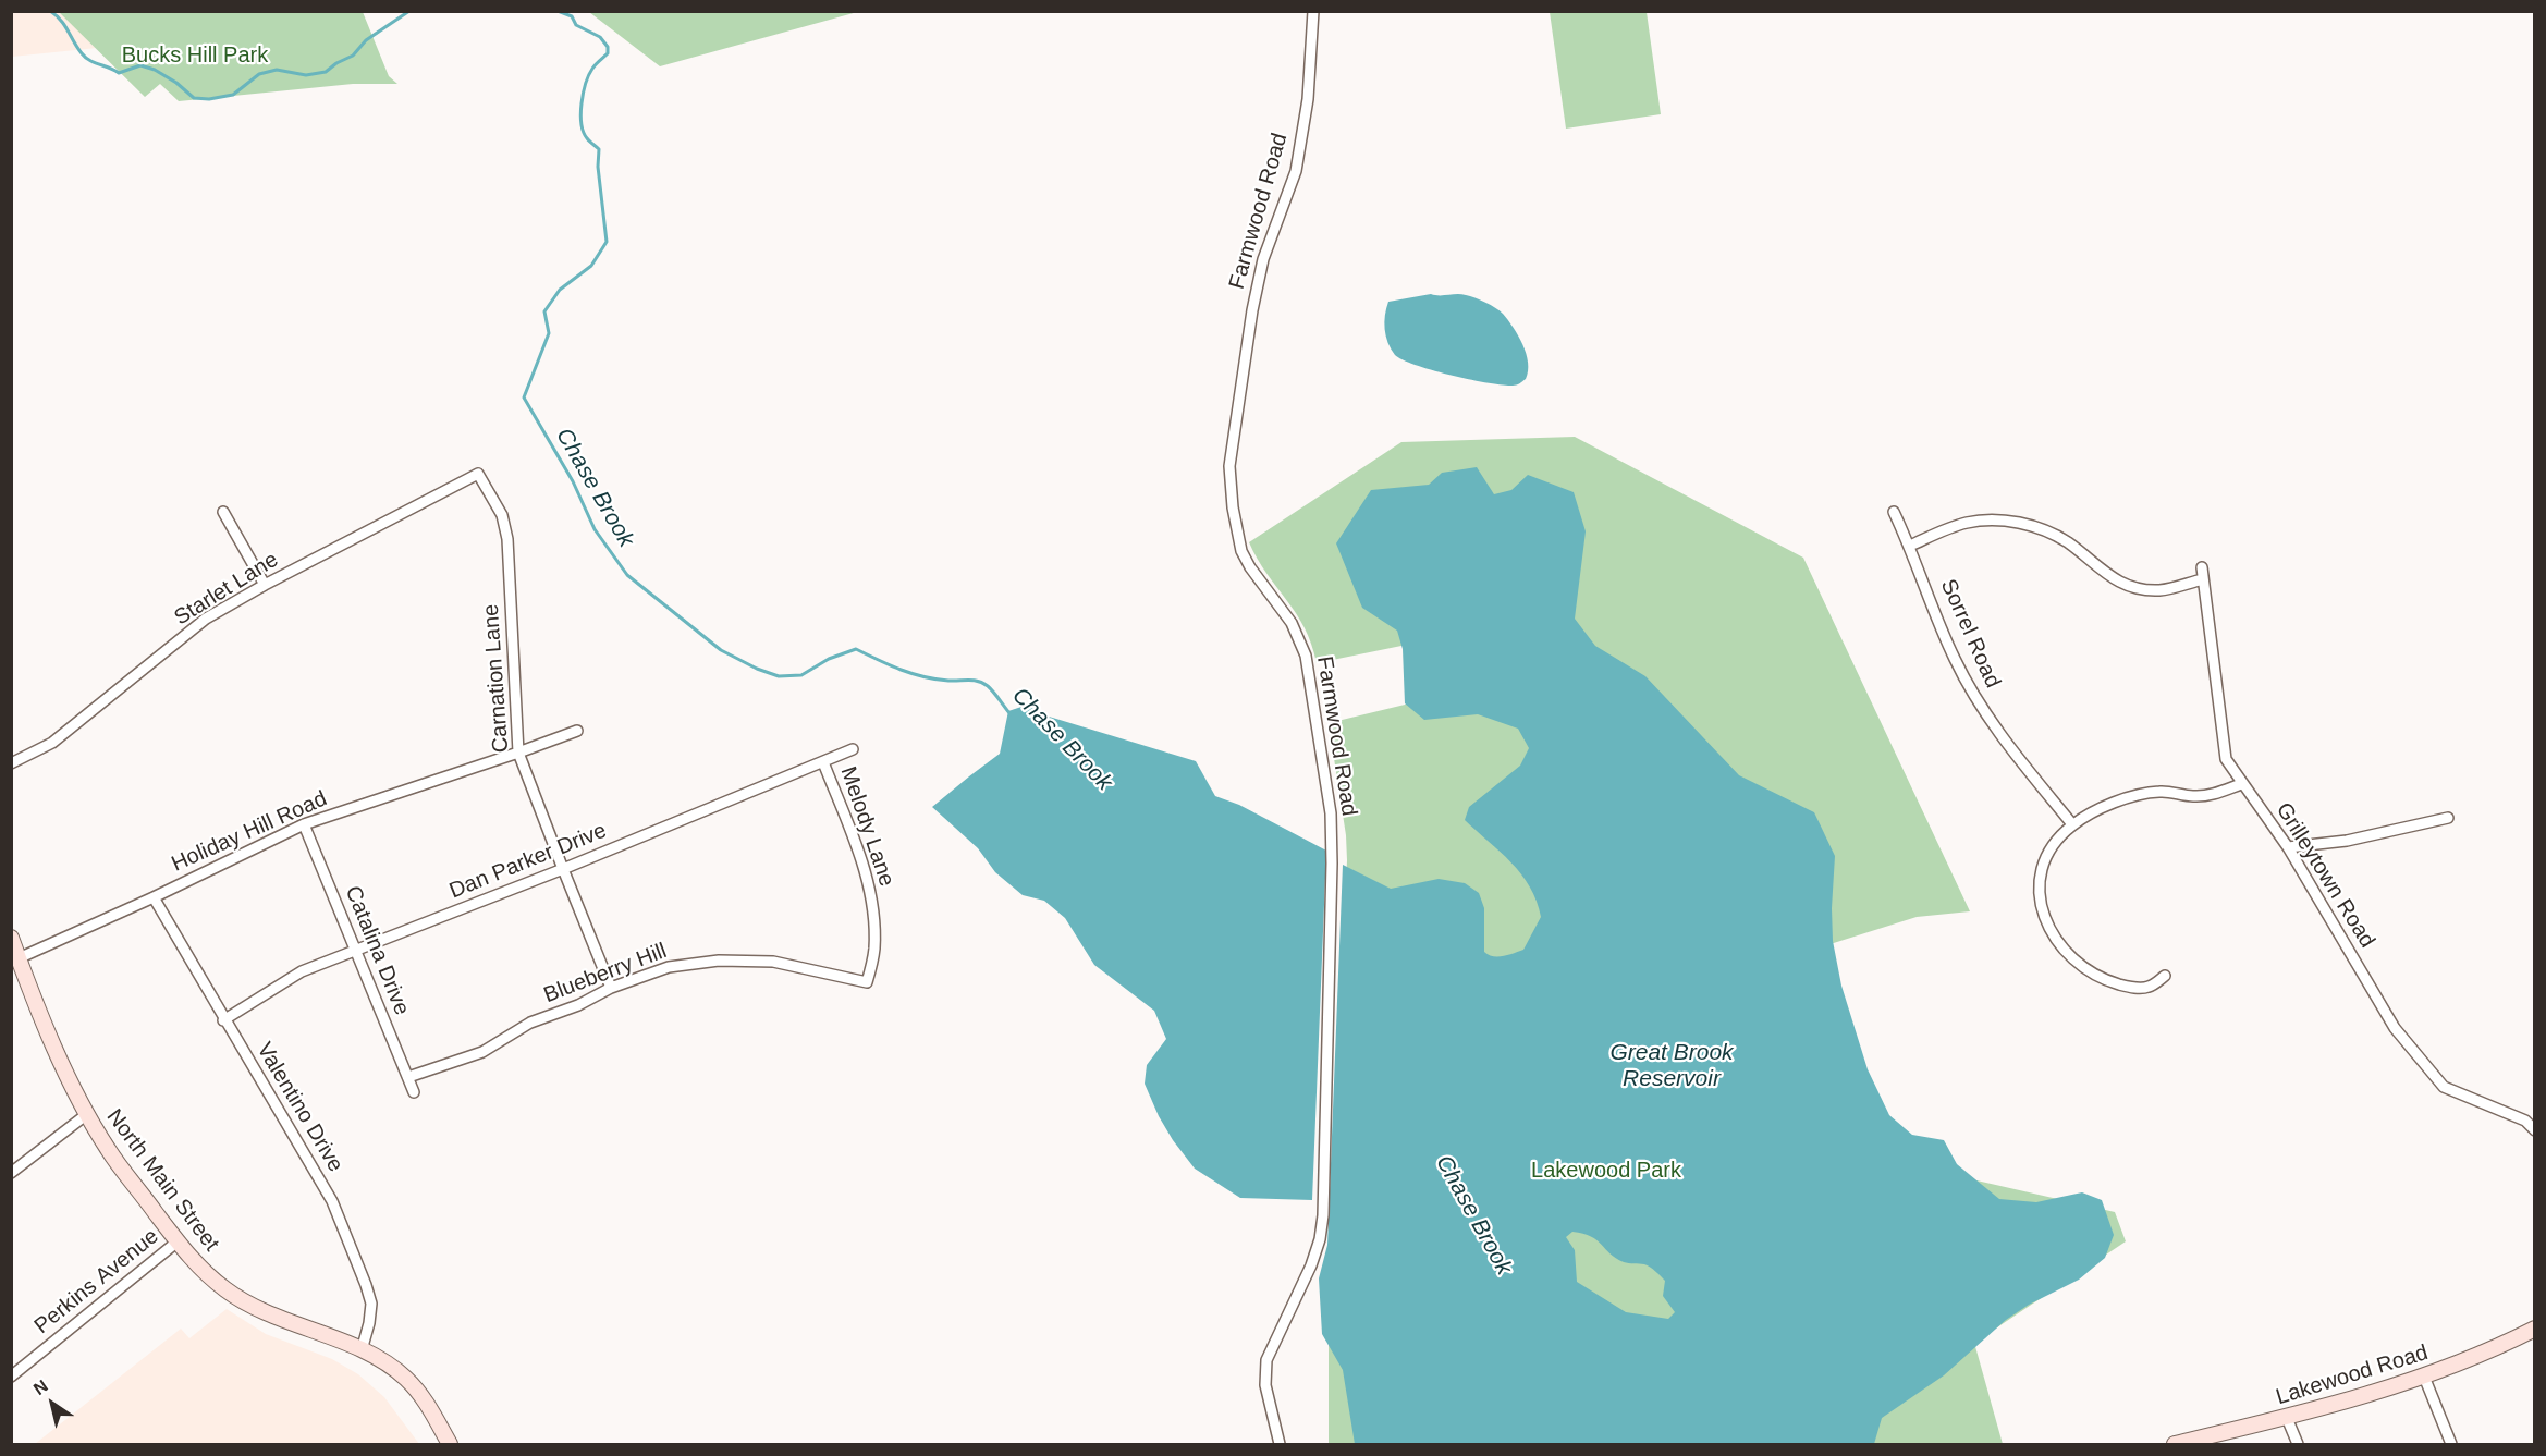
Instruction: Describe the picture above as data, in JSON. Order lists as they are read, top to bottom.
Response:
{
  "streets": {
    "main road": ["North Main Street", "Lakewood Road"],
    "street": [
      "Farmwood Road",
      "Starlet Lane",
      "Sorrel Road",
      "Carnation Lane",
      "Melody Lane",
      "Holiday Hill Road",
      "Dan Parker Drive",
      "Grilleytown Road",
      "Catalina Drive",
      "Blueberry Hill",
      "Valentino Drive",
      "Perkins Avenue"
    ]
  },
  "crossings": [
    ["Starlet Lane", "Carnation Lane"],
    ["Carnation Lane", "Holiday Hill Road"],
    ["Carnation Lane", "Dan Parker Drive"],
    ["Carnation Lane", "Blueberry Hill"],
    ["Melody Lane", "Dan Parker Drive"],
    ["Melody Lane", "Blueberry Hill"],
    ["Holiday Hill Road", "Catalina Drive"],
    ["Holiday Hill Road", "Valentino Drive"],
    ["Holiday Hill Road", "North Main Street"],
    ["Dan Parker Drive", "Catalina Drive"],
    ["Dan Parker Drive", "Valentino Drive"],
    ["Catalina Drive", "Blueberry Hill"],
    ["Valentino Drive", "North Main Street"],
    ["North Main Street", "Perkins Avenue"]
  ],
  "water": ["Chase Brook", "Great Brook Reservoir"],
  "parks": ["Bucks Hill Park", "Lakewood Park"],
  "north": "top left"
}
